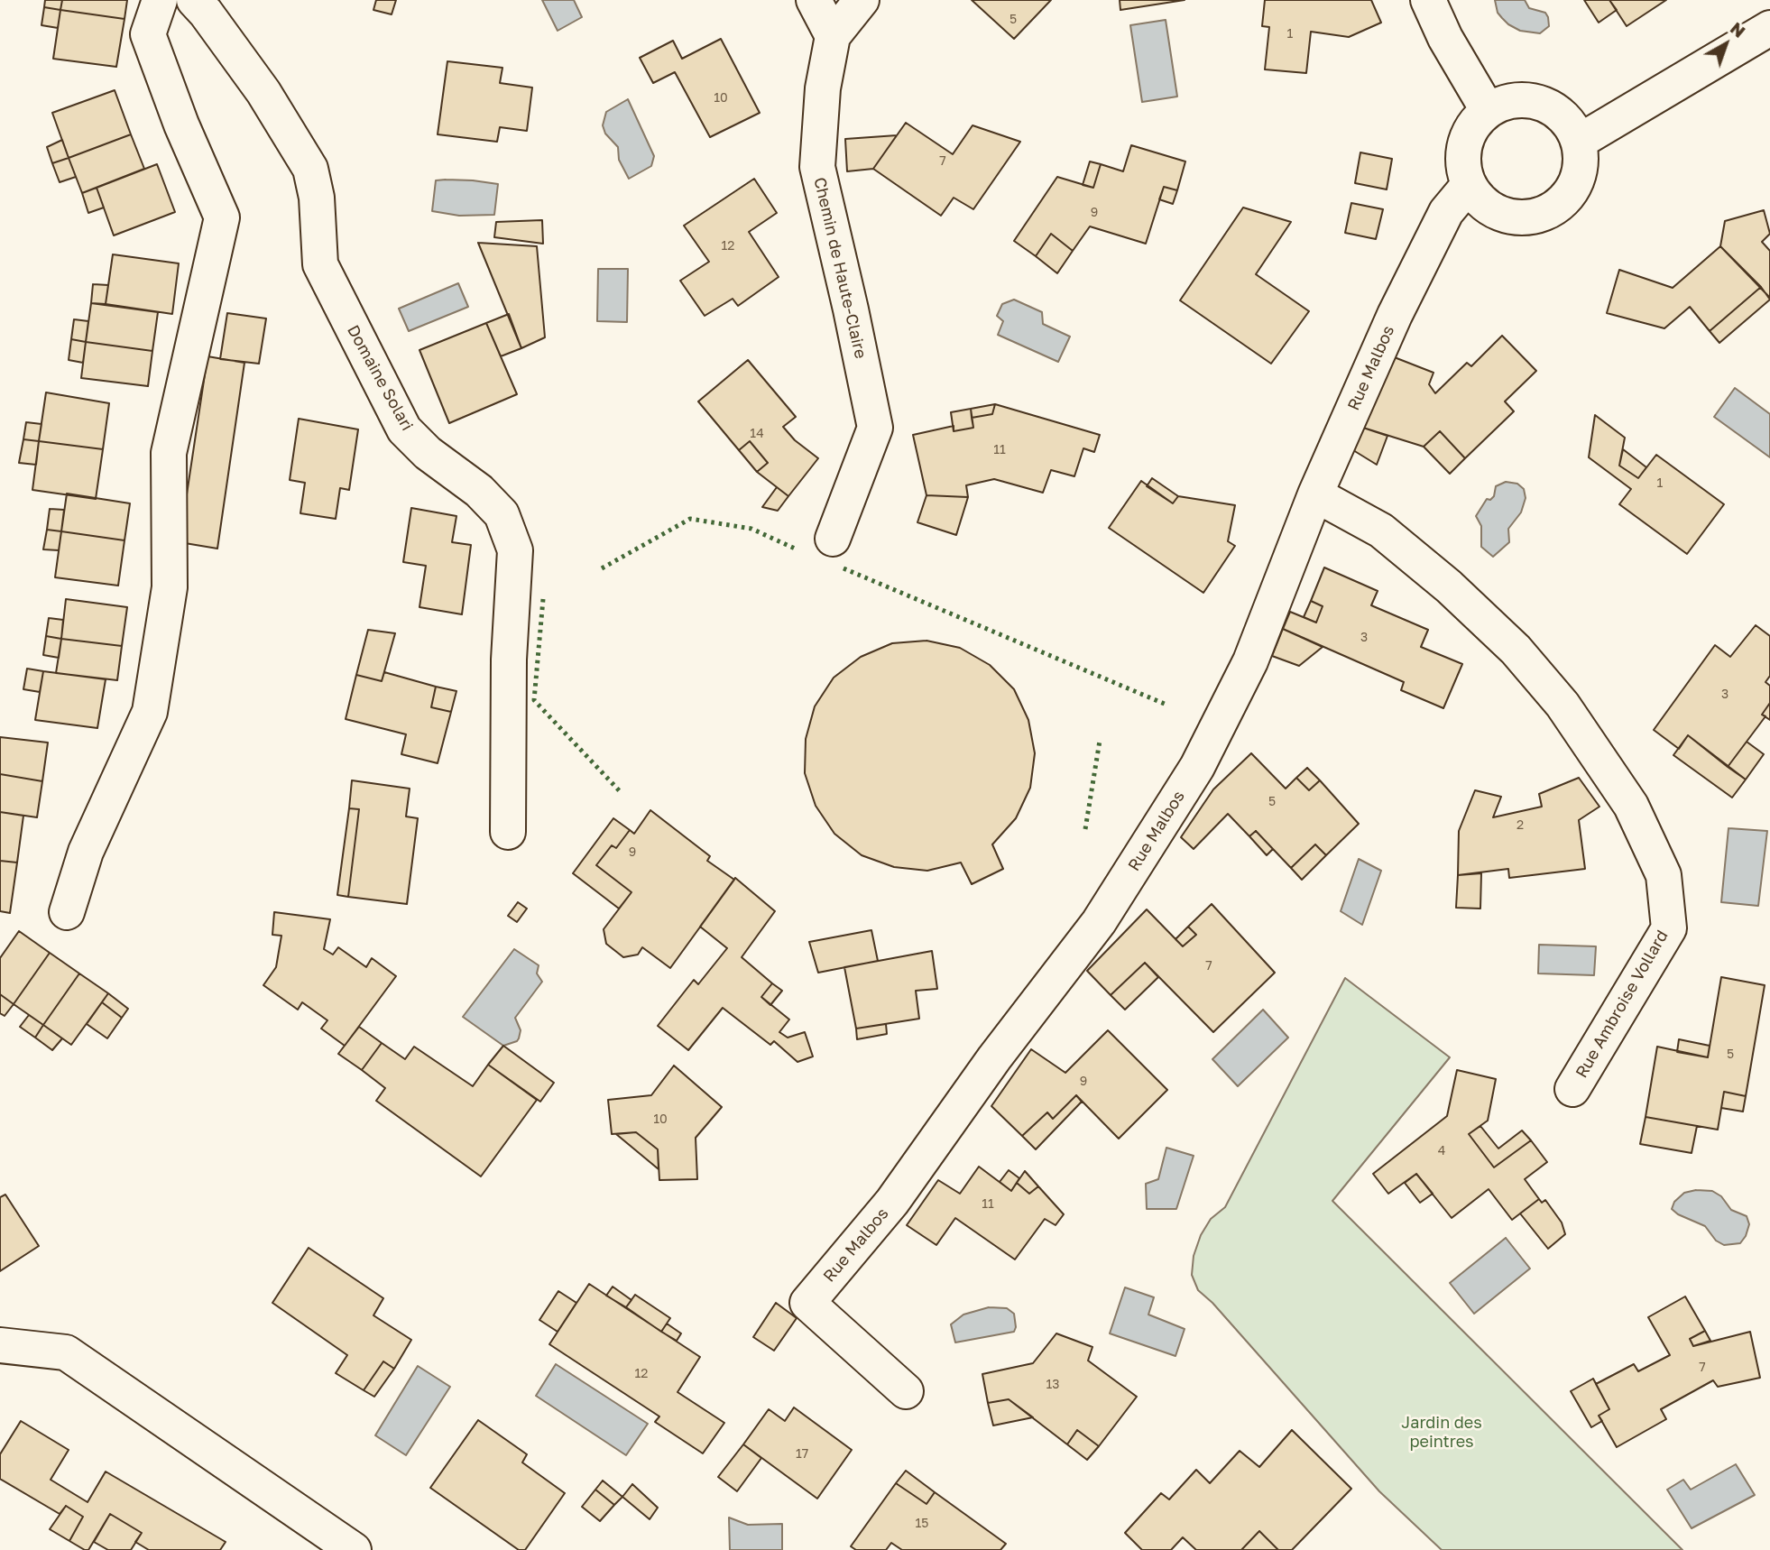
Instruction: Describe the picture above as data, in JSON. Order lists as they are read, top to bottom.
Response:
{
  "streets": {
    "street": [
      "Chemin de Haute-Claire",
      "Rue Malbos",
      "Domaine Solari",
      "Rue Ambroise Vollard"
    ]
  },
  "crossings": [
    ["Rue Malbos", "Rue Ambroise Vollard"]
  ],
  "parks": ["Jardin des peintres"],
  "house_numbers": [
    "5",
    "1",
    "10",
    "7",
    "9",
    "12",
    "14",
    "11",
    "1",
    "3",
    "3",
    "5",
    "2",
    "9",
    "7",
    "5",
    "9",
    "10",
    "4",
    "11",
    "7",
    "12",
    "13",
    "17",
    "15"
  ],
  "north": "top right"
}
